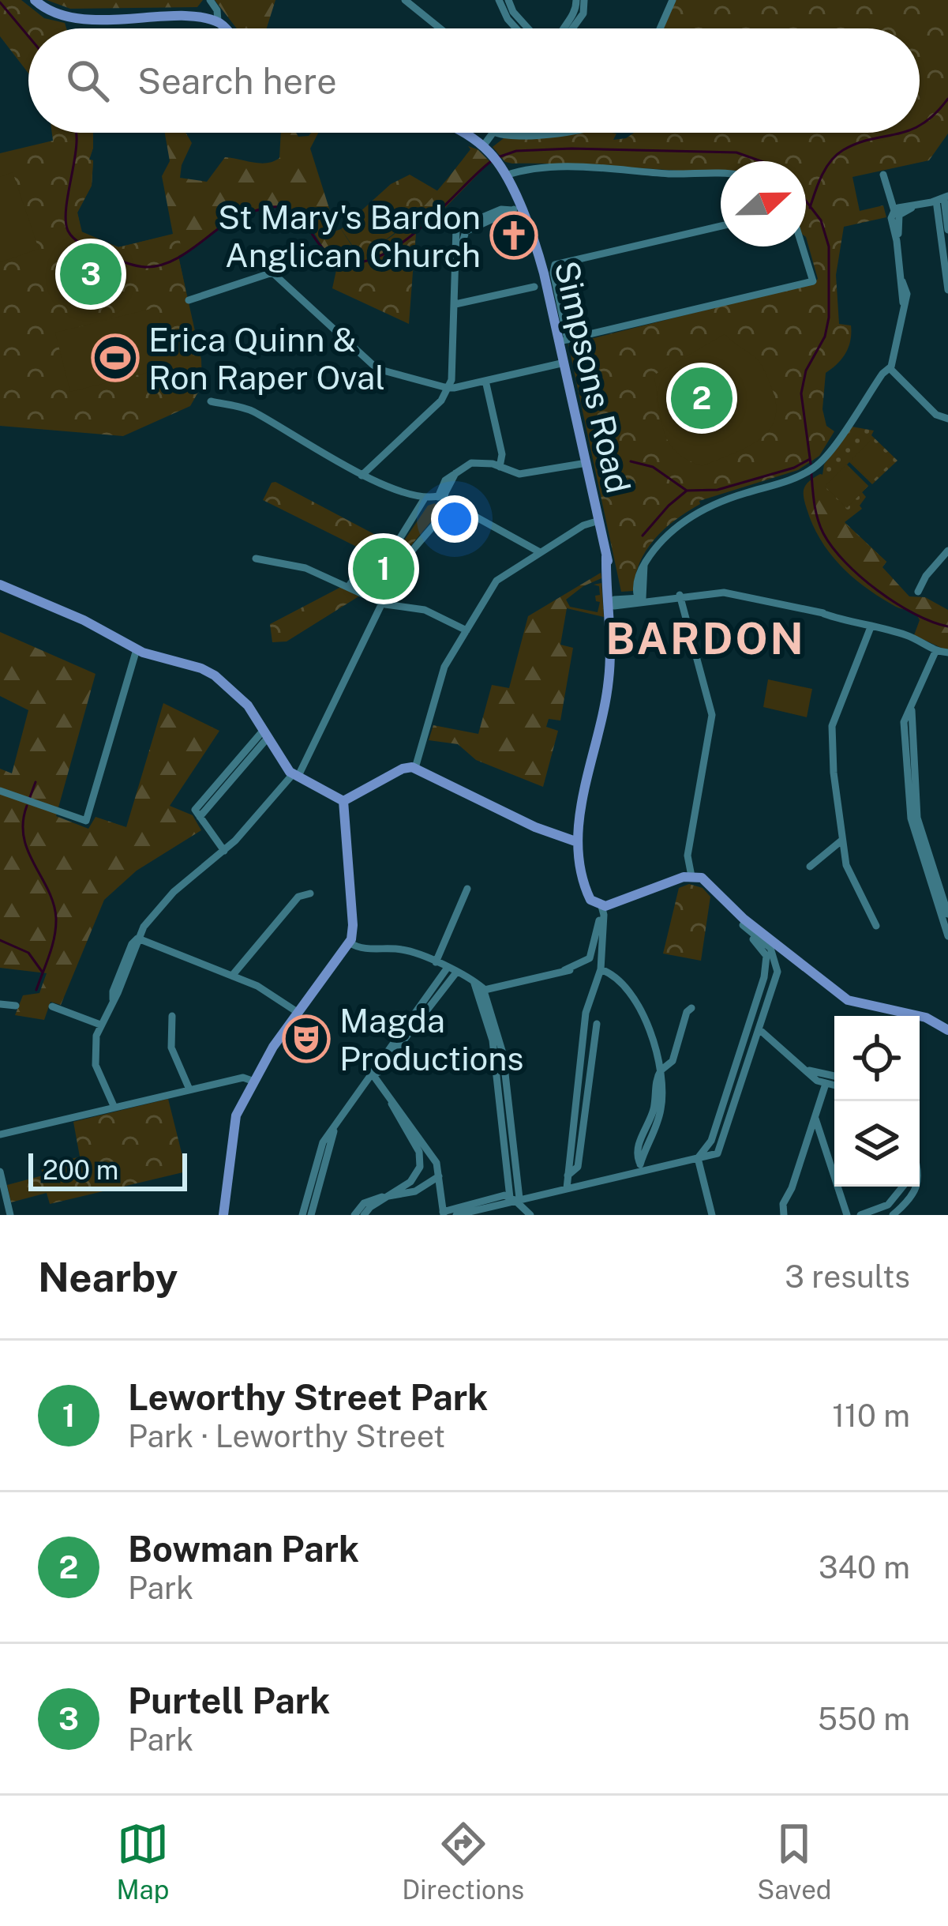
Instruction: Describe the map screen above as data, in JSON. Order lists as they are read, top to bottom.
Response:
{
  "streets": {
    "main road": ["Simpsons Road"]
  },
  "districts": ["BARDON"],
  "places": {
    "church": ["St Mary's Bardon Anglican Church"],
    "sports": ["Erica Quinn & Ron Raper Oval"],
    "theatre": ["Magda Productions"]
  },
  "scale_bar": "200 m",
  "north": "right",
  "page": {
    "search": "Search here",
    "pins": ["3", "2", "1"],
    "scale": "200 m",
    "heading": ["Nearby", "3 results"],
    "list": [
      {
        "mark": "1",
        "name": "Leworthy Street Park",
        "note": "Park · Leworthy Street",
        "value": "110 m"
      },
      {
        "mark": "2",
        "name": "Bowman Park",
        "note": "Park",
        "value": "340 m"
      },
      {
        "mark": "3",
        "name": "Purtell Park",
        "note": "Park",
        "value": "550 m"
      }
    ],
    "nav": ["Map", "Directions", "Saved"]
  }
}
